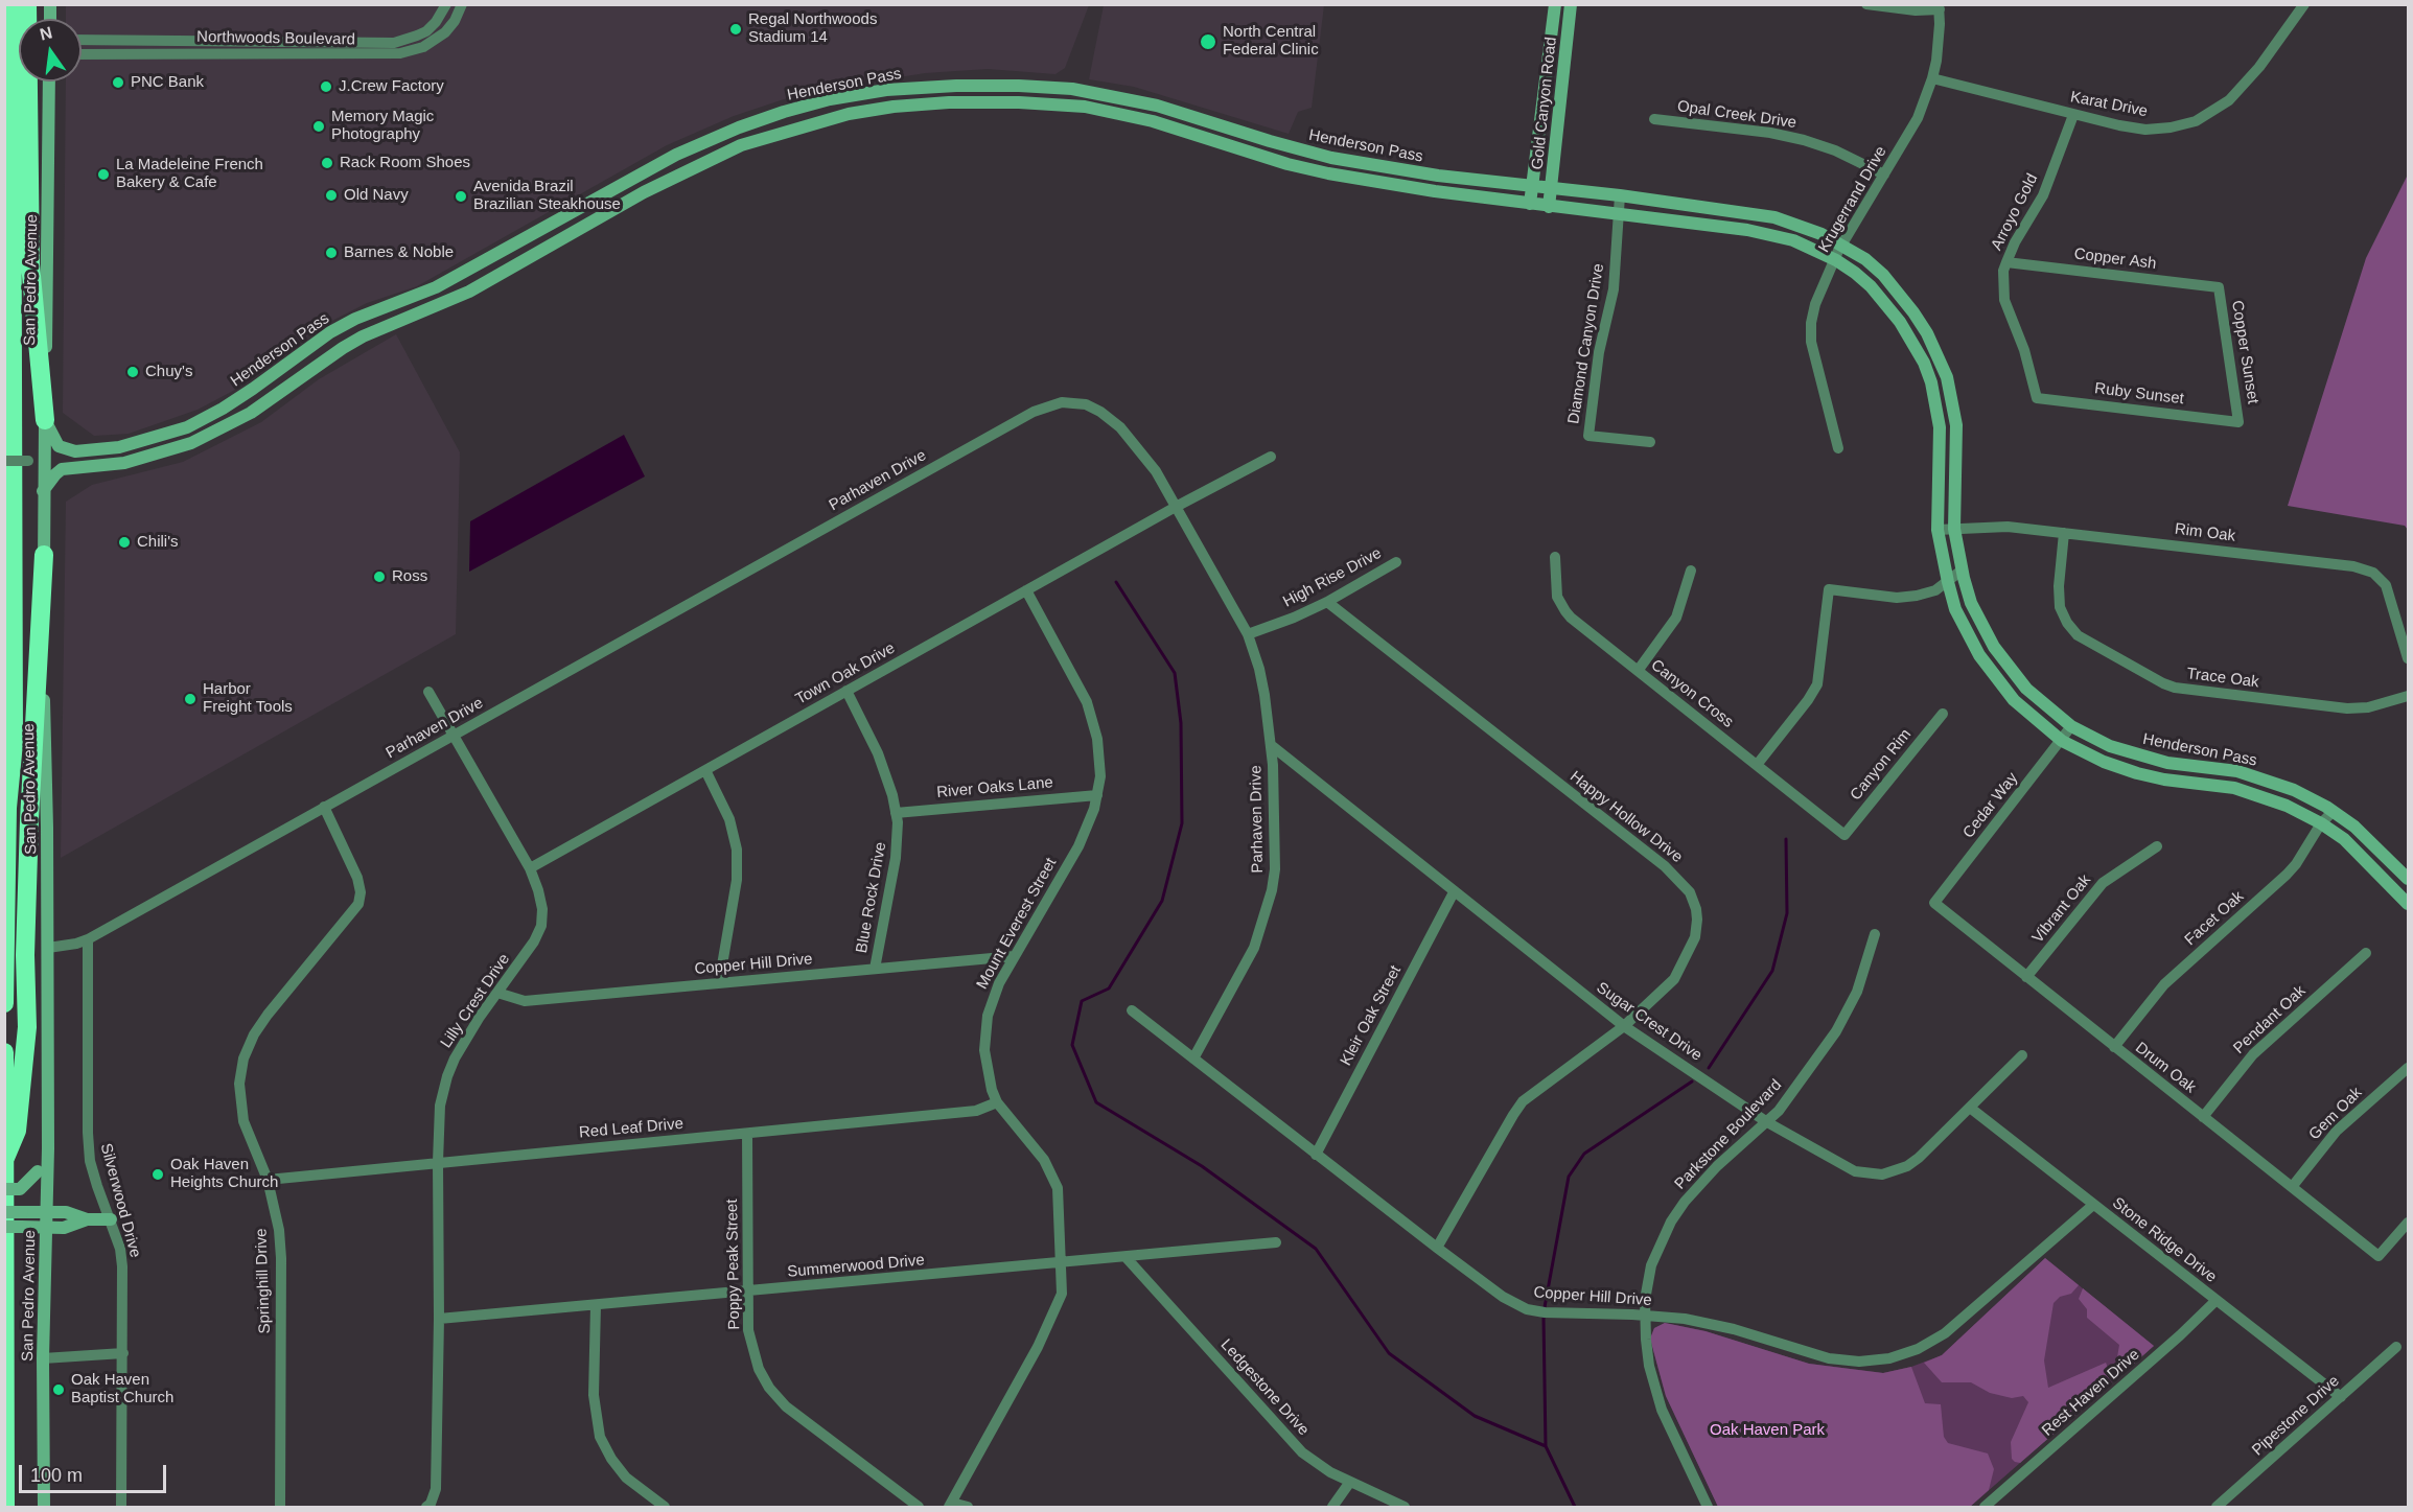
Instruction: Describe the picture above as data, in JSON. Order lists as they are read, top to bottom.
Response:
{
  "streets": {
    "street": [
      "Northwoods Boulevard",
      "Henderson Pass",
      "Gold Canyon Road",
      "Karat Drive",
      "Opal Creek Drive",
      "Krugerrand Drive",
      "Arroyo Gold",
      "Copper Ash",
      "San Pedro Avenue",
      "Diamond Canyon Drive",
      "Copper Sunset",
      "Ruby Sunset",
      "Parhaven Drive",
      "Rim Oak",
      "High Rise Drive",
      "Town Oak Drive",
      "Trace Oak",
      "Canyon Cross",
      "Canyon Rim",
      "River Oaks Lane",
      "Cedar Way",
      "Happy Hollow Drive",
      "Blue Rock Drive",
      "Vibrant Oak",
      "Facet Oak",
      "Mount Everest Street",
      "Copper Hill Drive",
      "Lilly Crest Drive",
      "Kleir Oak Street",
      "Pendant Oak",
      "Sugar Crest Drive",
      "Drum Oak",
      "Gem Oak",
      "Red Leaf Drive",
      "Parkstone Boulevard",
      "Silverwood Drive",
      "Stone Ridge Drive",
      "Poppy Peak Street",
      "Summerwood Drive",
      "Springhill Drive",
      "Ledgestone Drive",
      "Rest Haven Drive",
      "Pipestone Drive"
    ]
  },
  "crossings": [
    ["Henderson Pass", "Gold Canyon Road"],
    ["Henderson Pass", "Krugerrand Drive"],
    ["Henderson Pass", "San Pedro Avenue"],
    ["Henderson Pass", "Diamond Canyon Drive"],
    ["Henderson Pass", "Rim Oak"],
    ["Henderson Pass", "Cedar Way"],
    ["Henderson Pass", "Facet Oak"],
    ["Karat Drive", "Krugerrand Drive"],
    ["Karat Drive", "Arroyo Gold"],
    ["Opal Creek Drive", "Krugerrand Drive"],
    ["Arroyo Gold", "Copper Ash"],
    ["Arroyo Gold", "Ruby Sunset"],
    ["Copper Ash", "Copper Sunset"],
    ["San Pedro Avenue", "Parhaven Drive"],
    ["Copper Sunset", "Ruby Sunset"],
    ["Parhaven Drive", "High Rise Drive"],
    ["Parhaven Drive", "Town Oak Drive"],
    ["Parhaven Drive", "Copper Hill Drive"],
    ["Parhaven Drive", "Lilly Crest Drive"],
    ["Parhaven Drive", "Sugar Crest Drive"],
    ["Parhaven Drive", "Silverwood Drive"],
    ["Parhaven Drive", "Springhill Drive"],
    ["Rim Oak", "Trace Oak"],
    ["High Rise Drive", "Happy Hollow Drive"],
    ["Town Oak Drive", "Blue Rock Drive"],
    ["Town Oak Drive", "Mount Everest Street"],
    ["Town Oak Drive", "Lilly Crest Drive"],
    ["Canyon Cross", "Canyon Rim"],
    ["River Oaks Lane", "Blue Rock Drive"],
    ["River Oaks Lane", "Mount Everest Street"],
    ["Cedar Way", "Drum Oak"],
    ["Happy Hollow Drive", "Copper Hill Drive"],
    ["Happy Hollow Drive", "Sugar Crest Drive"],
    ["Blue Rock Drive", "Copper Hill Drive"],
    ["Vibrant Oak", "Drum Oak"],
    ["Facet Oak", "Drum Oak"],
    ["Mount Everest Street", "Copper Hill Drive"],
    ["Mount Everest Street", "Red Leaf Drive"],
    ["Mount Everest Street", "Summerwood Drive"],
    ["Copper Hill Drive", "Lilly Crest Drive"],
    ["Copper Hill Drive", "Kleir Oak Street"],
    ["Copper Hill Drive", "Parkstone Boulevard"],
    ["Copper Hill Drive", "Stone Ridge Drive"],
    ["Lilly Crest Drive", "Red Leaf Drive"],
    ["Lilly Crest Drive", "Summerwood Drive"],
    ["Kleir Oak Street", "Sugar Crest Drive"],
    ["Pendant Oak", "Drum Oak"],
    ["Sugar Crest Drive", "Parkstone Boulevard"],
    ["Sugar Crest Drive", "Stone Ridge Drive"],
    ["Drum Oak", "Gem Oak"],
    ["Red Leaf Drive", "Poppy Peak Street"],
    ["Red Leaf Drive", "Springhill Drive"],
    ["Stone Ridge Drive", "Rest Haven Drive"],
    ["Stone Ridge Drive", "Pipestone Drive"],
    ["Poppy Peak Street", "Summerwood Drive"],
    ["Summerwood Drive", "Ledgestone Drive"]
  ],
  "parks": ["Oak Haven Park"],
  "places": [
    "Regal Northwoods Stadium 14",
    "North Central Federal Clinic",
    "PNC Bank",
    "J.Crew Factory",
    "Memory Magic Photography",
    "Rack Room Shoes",
    "La Madeleine French Bakery & Cafe",
    "Old Navy",
    "Avenida Brazil Brazilian Steakhouse",
    "Barnes & Noble",
    "Chuy's",
    "Chili's",
    "Ross",
    "Harbor Freight Tools",
    "Oak Haven Heights Church",
    "Oak Haven Baptist Church"
  ],
  "scale_bar": "100 m",
  "north": "top"
}
